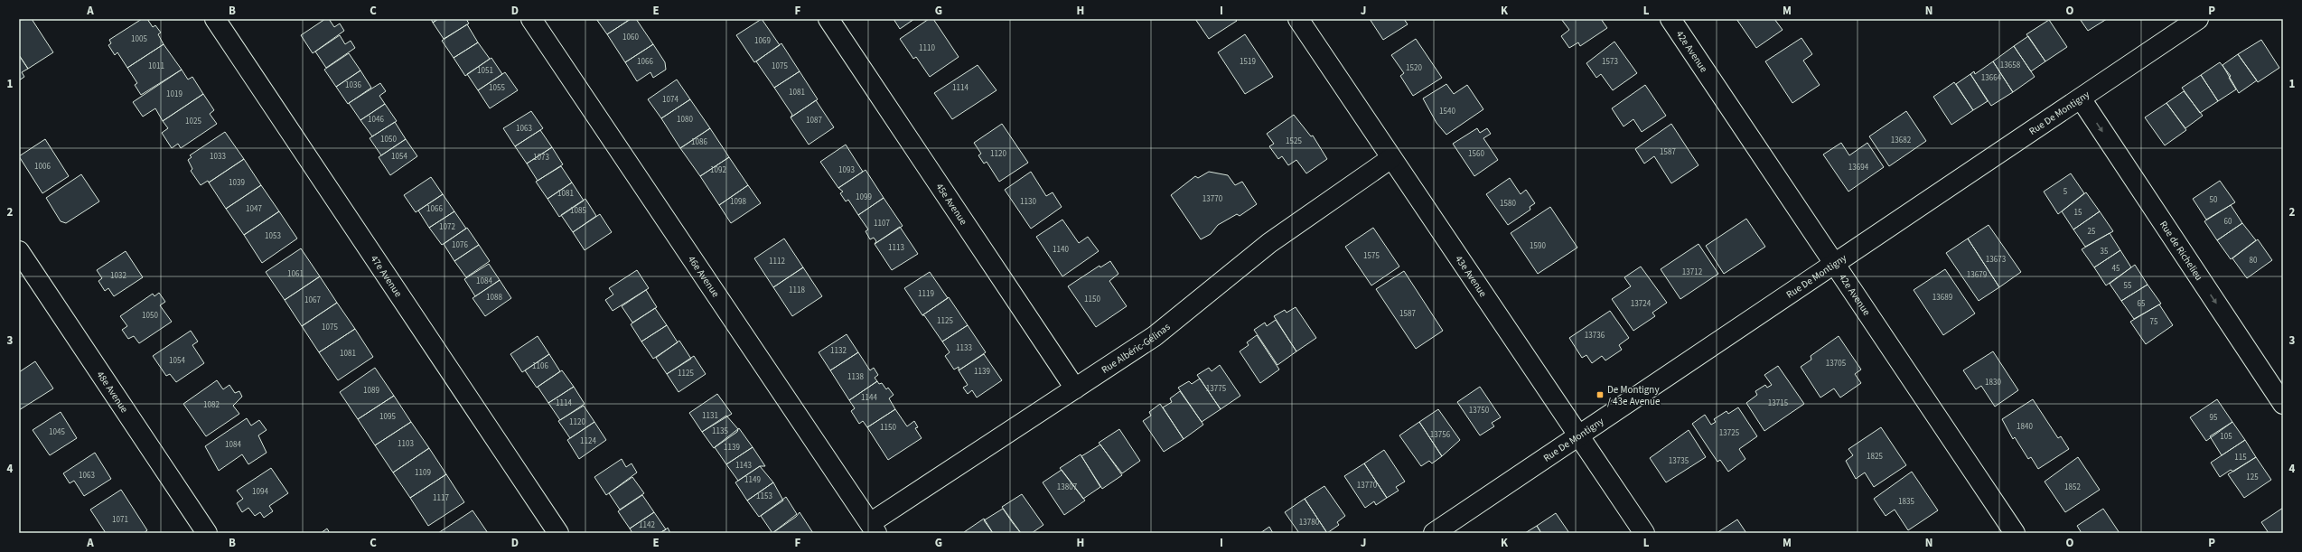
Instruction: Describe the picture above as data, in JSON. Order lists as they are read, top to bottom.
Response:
{
  "streets": {
    "street": [
      "42e Avenue",
      "Rue De Montigny",
      "45e Avenue",
      "Rue de Richelieu",
      "47e Avenue",
      "46e Avenue",
      "43e Avenue",
      "Rue Albéric-Gélinas",
      "48e Avenue"
    ]
  },
  "crossings": [
    ["42e Avenue", "Rue De Montigny"],
    ["Rue De Montigny", "Rue de Richelieu"],
    ["Rue De Montigny", "43e Avenue"],
    ["45e Avenue", "Rue Albéric-Gélinas"],
    ["46e Avenue", "Rue Albéric-Gélinas"],
    ["43e Avenue", "Rue Albéric-Gélinas"]
  ],
  "one_way": ["Rue de Richelieu"],
  "places": {
    "transit": ["De Montigny / 43e Avenue"]
  },
  "house_numbers": [
    "1060",
    "1005",
    "1069",
    "1110",
    "1066",
    "1519",
    "1573",
    "13658",
    "1011",
    "1075",
    "1520",
    "1051",
    "13664",
    "1036",
    "1055",
    "1114",
    "1081",
    "1019",
    "1074",
    "1540",
    "1046",
    "1080",
    "1087",
    "1025",
    "1063",
    "1050",
    "13682",
    "1525",
    "1086",
    "1587",
    "1120",
    "1560",
    "1033",
    "1054",
    "1073",
    "1006",
    "13694",
    "1092",
    "1093",
    "1039",
    "5",
    "1081",
    "1099",
    "13770",
    "50",
    "1098",
    "1130",
    "1580",
    "1047",
    "1066",
    "1085",
    "15",
    "60",
    "1107",
    "1072",
    "25",
    "1053",
    "1076",
    "1590",
    "1113",
    "1140",
    "35",
    "1575",
    "13673",
    "80",
    "1112",
    "45",
    "13712",
    "1061",
    "13679",
    "1032",
    "1084",
    "55",
    "1118",
    "1119",
    "1088",
    "13689",
    "1150",
    "1067",
    "13724",
    "65",
    "1587",
    "1050",
    "1125",
    "75",
    "1075",
    "13736",
    "1133",
    "1132",
    "1081",
    "1054",
    "13705",
    "1106",
    "1139",
    "1125",
    "1138",
    "1830",
    "13775",
    "1089",
    "1144",
    "1114",
    "13715",
    "1082",
    "13750",
    "1131",
    "1095",
    "95",
    "1120",
    "1840",
    "1150",
    "1135",
    "1045",
    "13725",
    "13756",
    "105",
    "1124",
    "1103",
    "1084",
    "1139",
    "1825",
    "115",
    "13735",
    "1143",
    "1109",
    "1063",
    "125",
    "1149",
    "13770",
    "13807",
    "1852",
    "1094",
    "1153",
    "1117",
    "1835",
    "1071",
    "13780",
    "1142"
  ],
  "grid": {
    "columns": [
      "A",
      "B",
      "C",
      "D",
      "E",
      "F",
      "G",
      "H",
      "I",
      "J",
      "K",
      "L",
      "M",
      "N",
      "O",
      "P"
    ],
    "rows": [
      "1",
      "2",
      "3",
      "4"
    ]
  }
}
